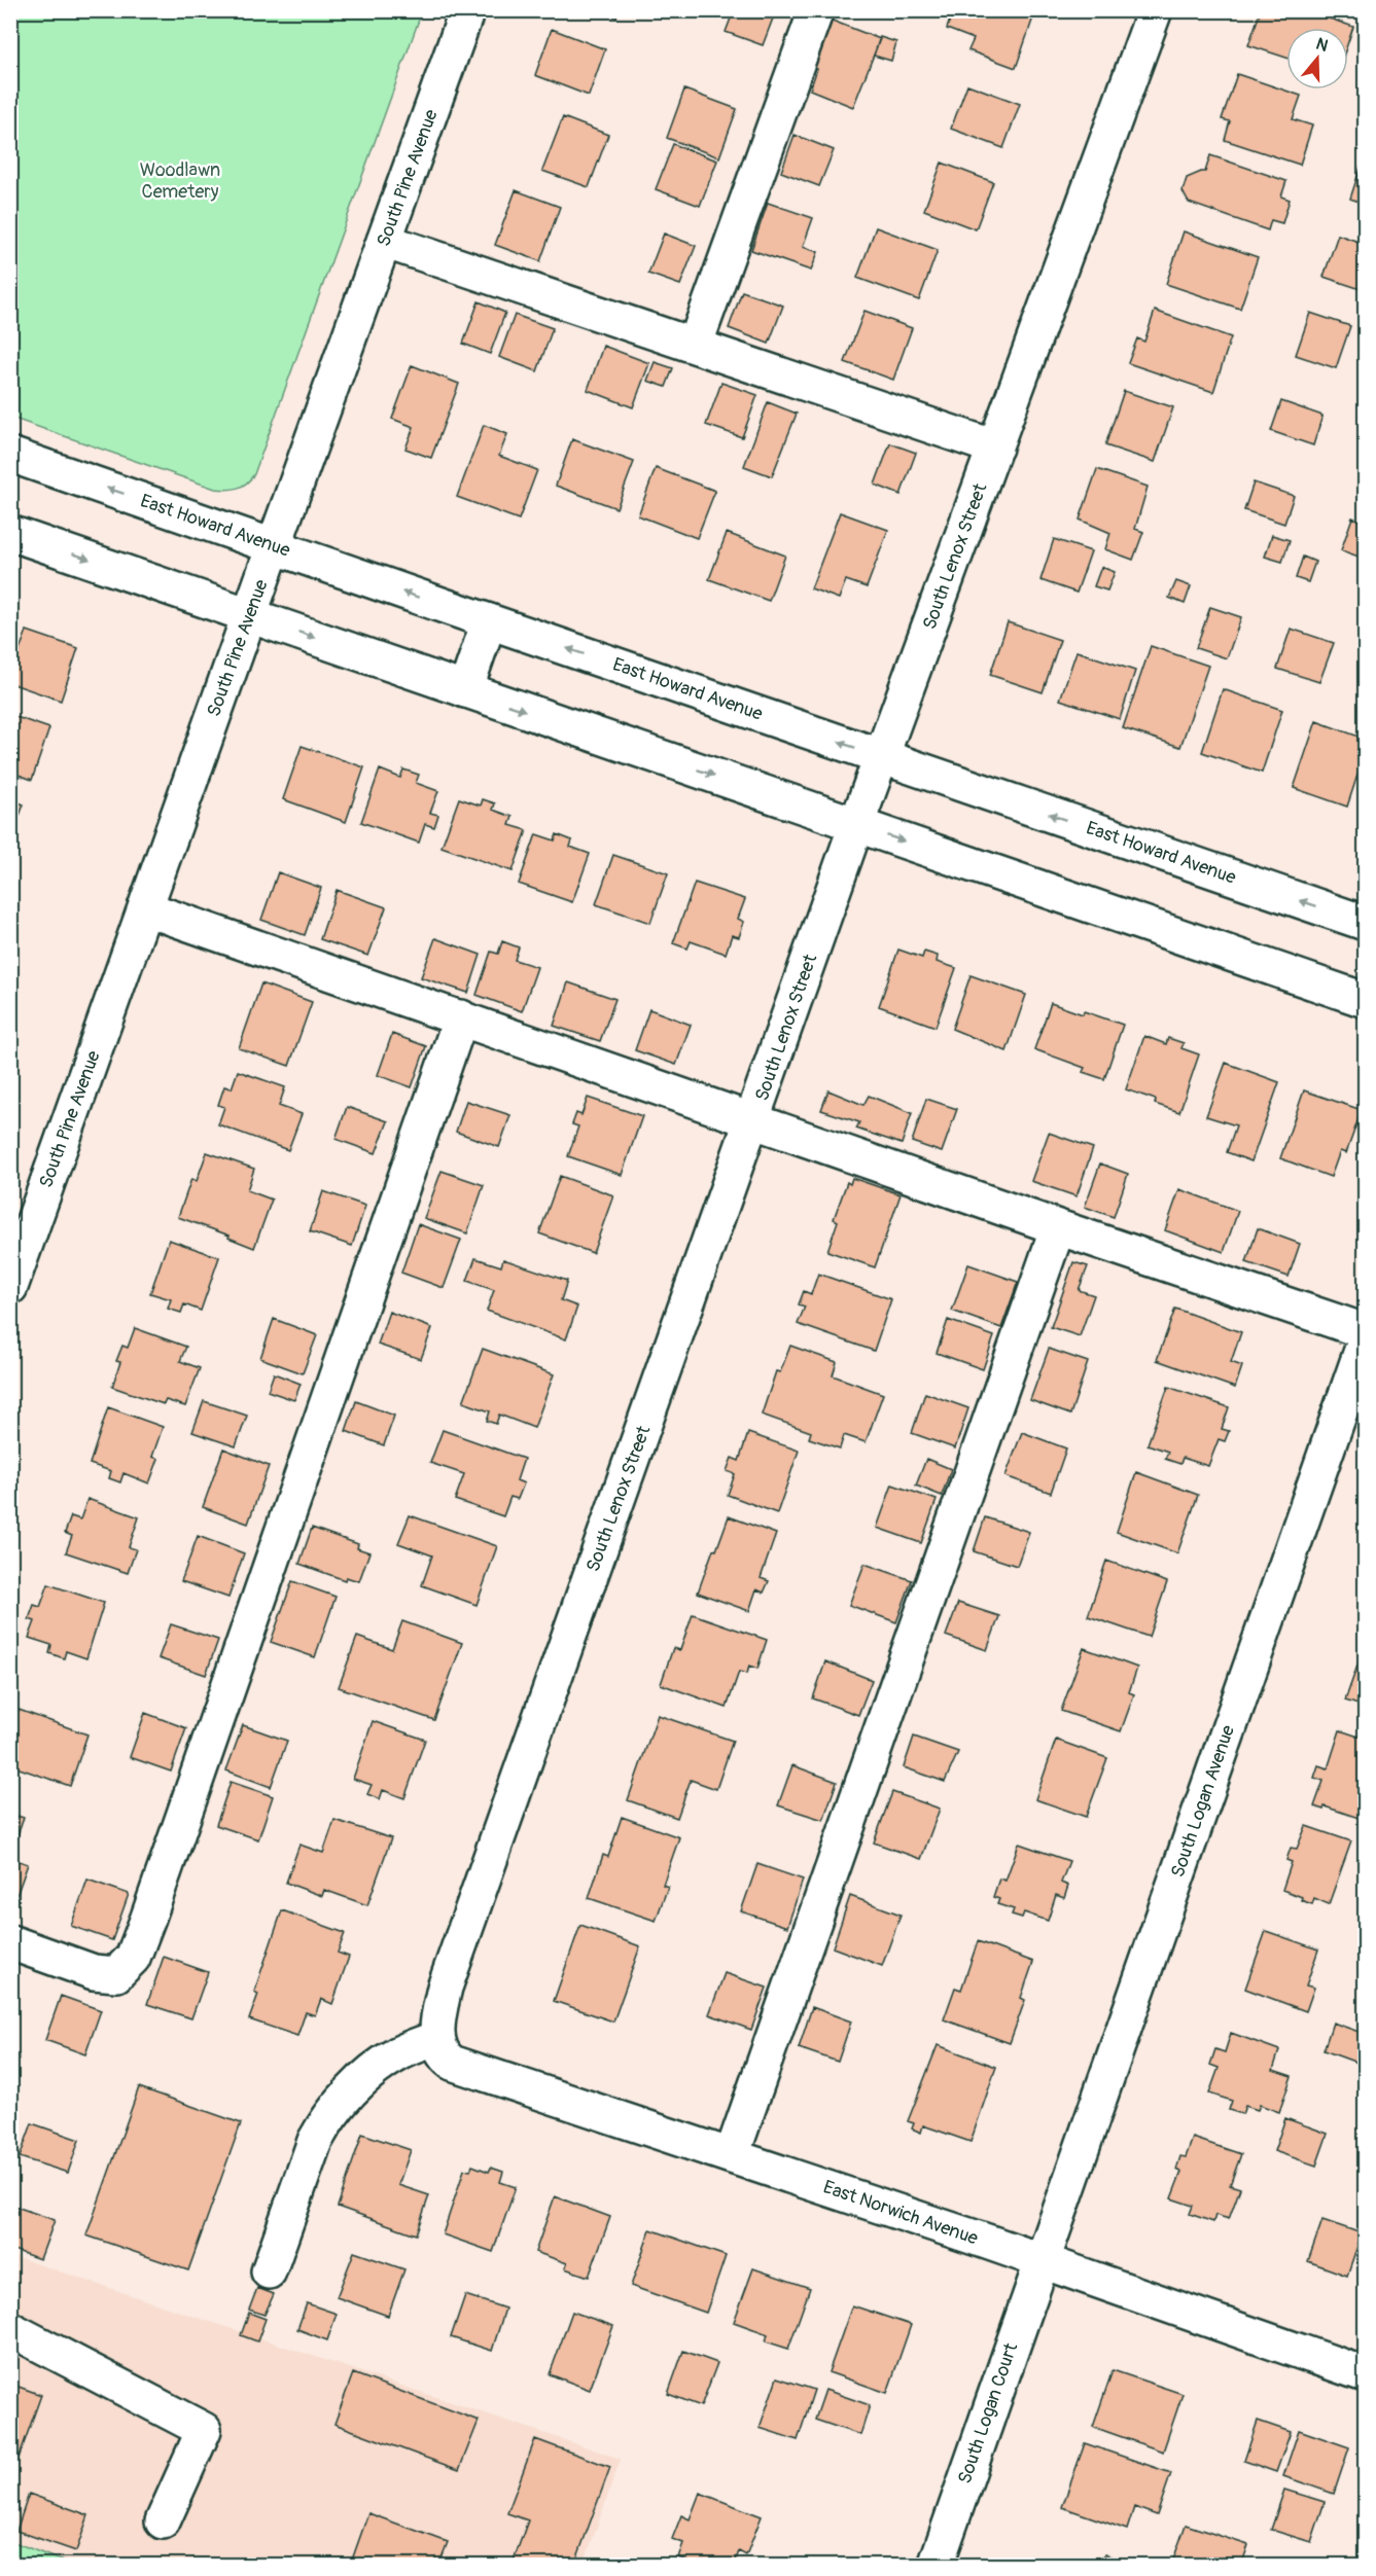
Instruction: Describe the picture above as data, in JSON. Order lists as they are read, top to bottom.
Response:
{
  "streets": {
    "street": [
      "South Pine Avenue",
      "East Howard Avenue",
      "South Lenox Street",
      "South Logan Avenue",
      "East Norwich Avenue",
      "South Logan Court"
    ]
  },
  "crossings": [
    ["South Pine Avenue", "East Howard Avenue"],
    ["East Howard Avenue", "South Lenox Street"],
    ["South Lenox Street", "East Norwich Avenue"],
    ["South Logan Avenue", "East Norwich Avenue"],
    ["South Logan Avenue", "South Logan Court"],
    ["East Norwich Avenue", "South Logan Court"]
  ],
  "parks": ["Woodlawn Cemetery"],
  "north": "top"
}
